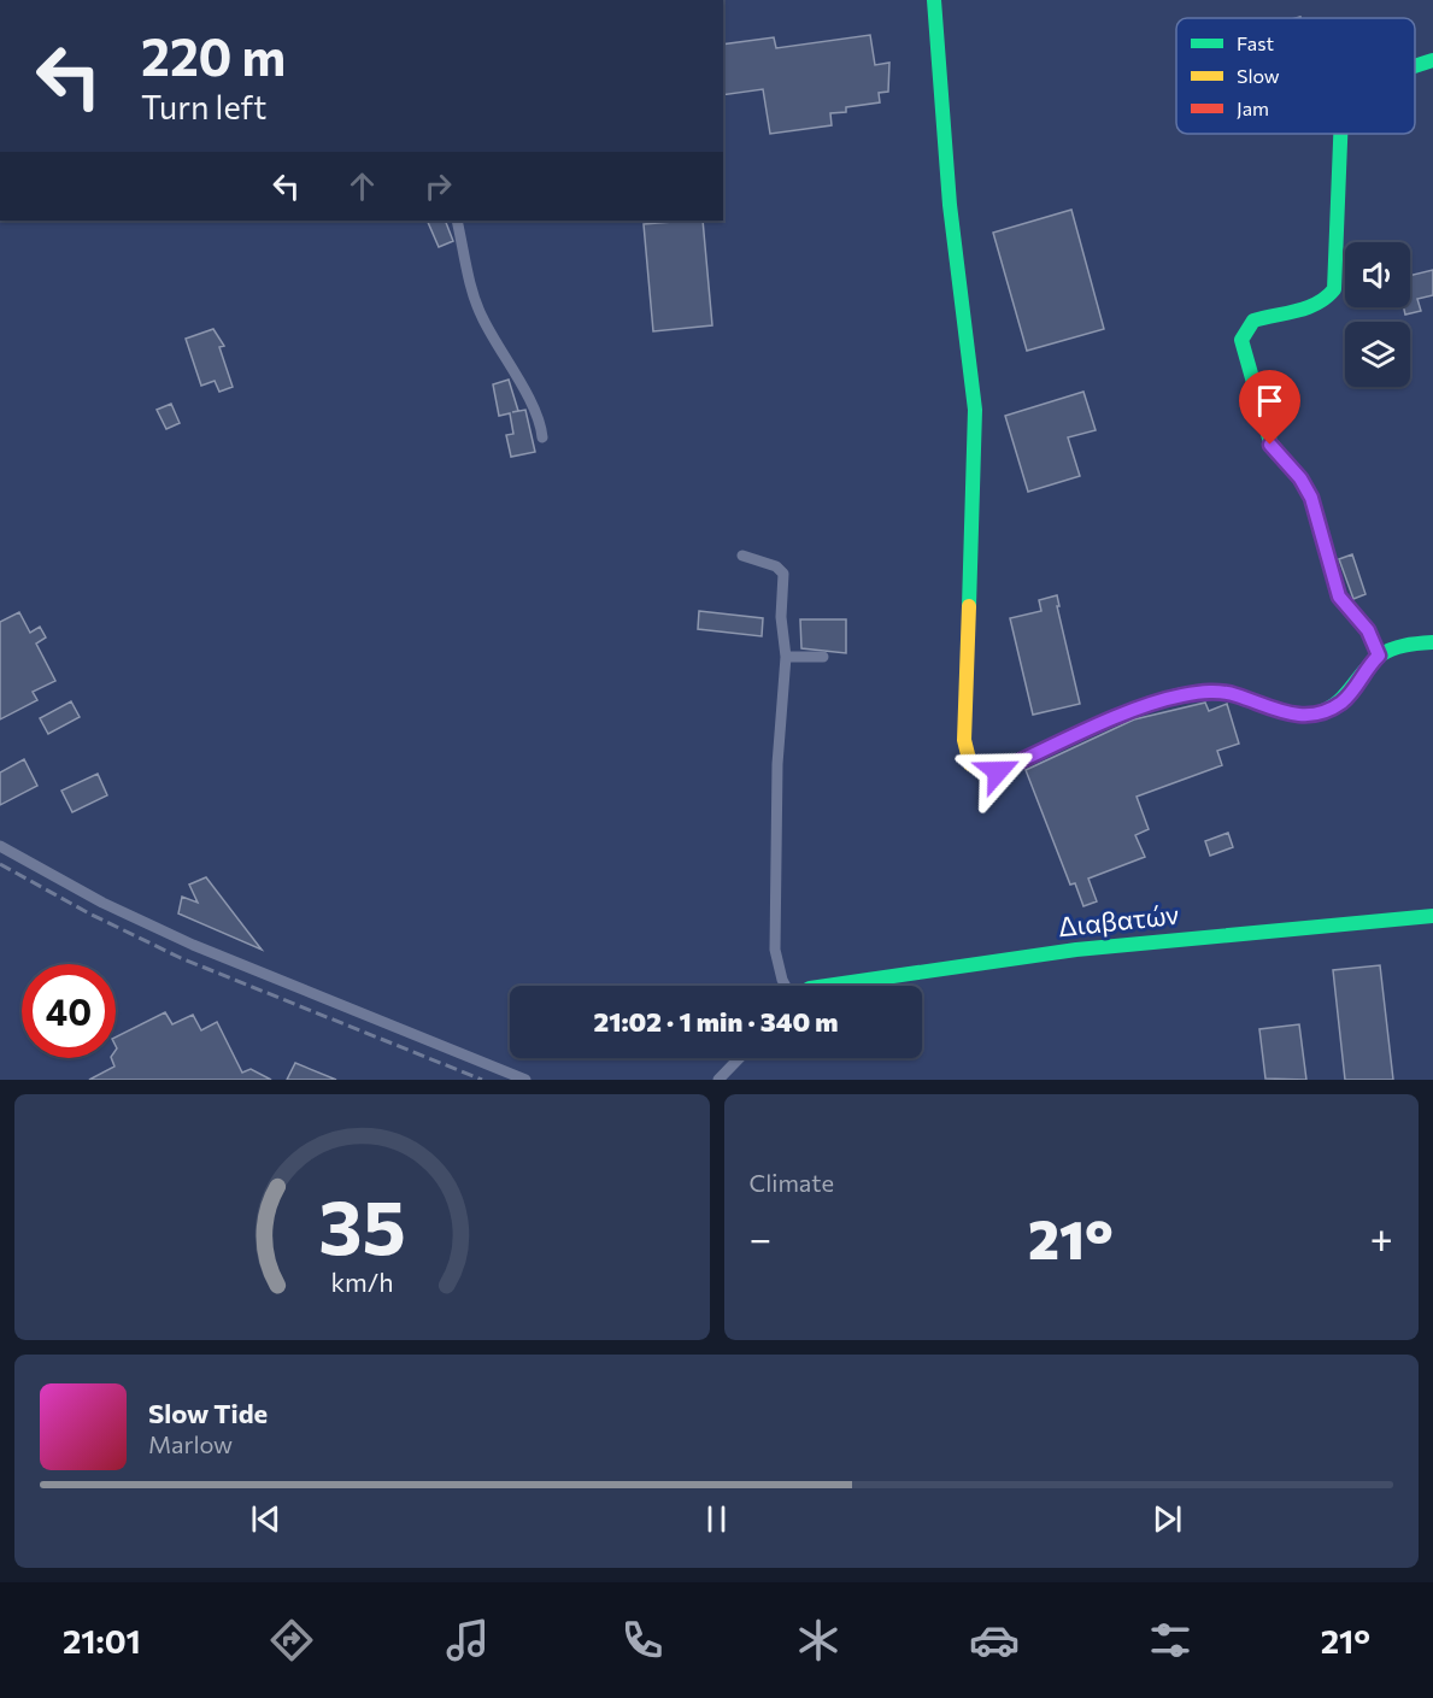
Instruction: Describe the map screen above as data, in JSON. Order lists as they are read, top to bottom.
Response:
{
  "streets": {
    "street": ["Διαβατών"]
  },
  "legend": ["Fast", "Slow", "Jam"],
  "page": {
    "turn": ["220 m", "Turn left"],
    "limit": "40",
    "trip": "21:02 · 1 min · 340 m",
    "tile": "Climate",
    "heat": ["−", "21°", "+"],
    "song": ["Slow Tide", "Marlow"],
    "tabs": ["21:01", "21°"],
    "gauge": ["35", "km/h"]
  }
}
